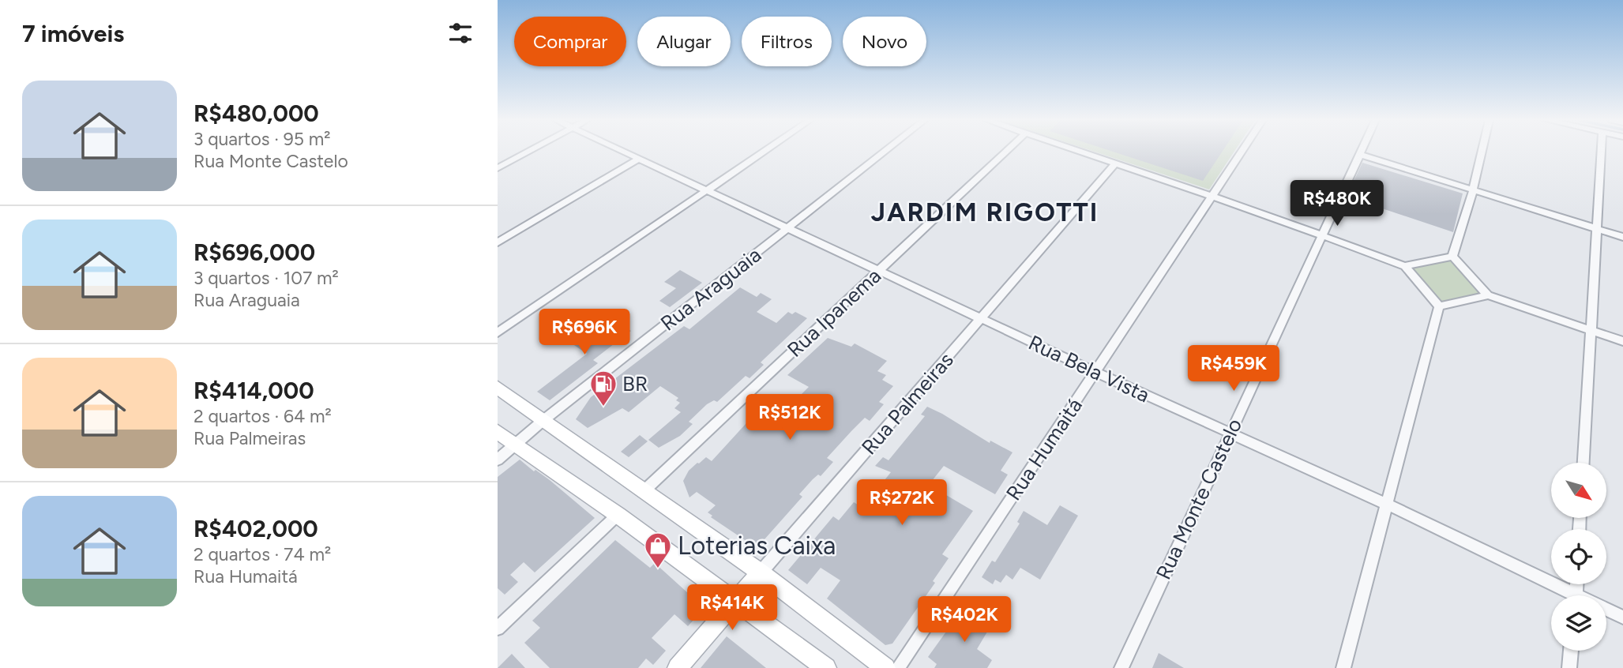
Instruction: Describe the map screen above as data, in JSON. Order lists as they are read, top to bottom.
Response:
{
  "streets": {
    "main road": ["Rua Palmeiras"],
    "street": [
      "Rua Araguaia",
      "Rua Ipanema",
      "Rua Bela Vista",
      "Rua Humaitá",
      "Rua Monte Castelo"
    ]
  },
  "crossings": [
    ["Rua Araguaia", "Rua Bela Vista"],
    ["Rua Ipanema", "Rua Bela Vista"],
    ["Rua Bela Vista", "Rua Palmeiras"],
    ["Rua Bela Vista", "Rua Humaitá"],
    ["Rua Bela Vista", "Rua Monte Castelo"]
  ],
  "districts": ["JARDIM RIGOTTI"],
  "places": {
    "fuel station": ["BR"],
    "shop": ["Loterias Caixa"]
  },
  "north": "bottom right",
  "page": {
    "heading": "7 imóveis",
    "chip": [
      "Comprar",
      "Alugar",
      "Filtros",
      "Novo"
    ],
    "list": [
      {
        "name": "R$480,000",
        "note": "3 quartos · 95 m² · Rua Monte Castelo"
      },
      {
        "name": "R$696,000",
        "note": "3 quartos · 107 m² · Rua Araguaia"
      },
      {
        "name": "R$414,000",
        "note": "2 quartos · 64 m² · Rua Palmeiras"
      },
      {
        "name": "R$402,000",
        "note": "2 quartos · 74 m² · Rua Humaitá"
      }
    ],
    "price": [
      "R$480K",
      "R$696K",
      "R$459K",
      "R$512K",
      "R$272K",
      "R$414K",
      "R$402K"
    ]
  }
}
